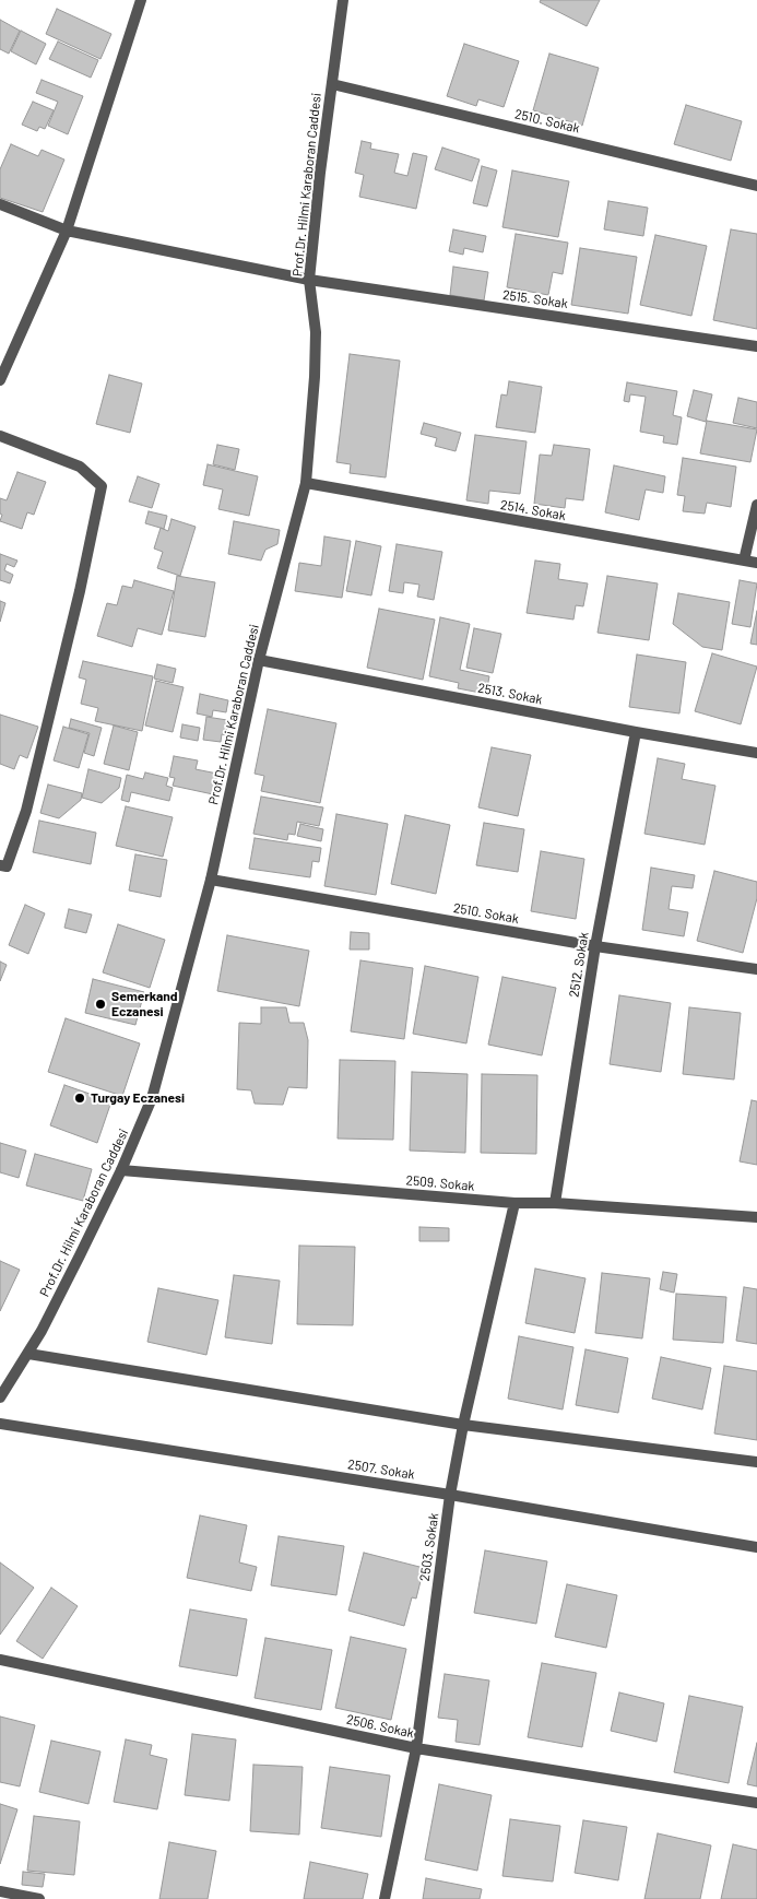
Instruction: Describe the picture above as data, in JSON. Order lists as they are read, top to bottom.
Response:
{
  "streets": {
    "street": [
      "2510. Sokak",
      "Prof.Dr. Hilmi Karaboran Caddesi",
      "2515. Sokak",
      "2514. Sokak",
      "2513. Sokak",
      "2512. Sokak",
      "2509. Sokak",
      "2507. Sokak",
      "2503. Sokak",
      "2506. Sokak"
    ]
  },
  "crossings": [
    ["2510. Sokak", "Prof.Dr. Hilmi Karaboran Caddesi"],
    ["2510. Sokak", "2512. Sokak"],
    ["Prof.Dr. Hilmi Karaboran Caddesi", "2515. Sokak"],
    ["Prof.Dr. Hilmi Karaboran Caddesi", "2514. Sokak"],
    ["Prof.Dr. Hilmi Karaboran Caddesi", "2513. Sokak"],
    ["Prof.Dr. Hilmi Karaboran Caddesi", "2509. Sokak"],
    ["2513. Sokak", "2512. Sokak"],
    ["2512. Sokak", "2509. Sokak"],
    ["2509. Sokak", "2503. Sokak"],
    ["2507. Sokak", "2503. Sokak"],
    ["2503. Sokak", "2506. Sokak"]
  ],
  "places": ["Semerkand Eczanesi", "Turgay Eczanesi"]
}
